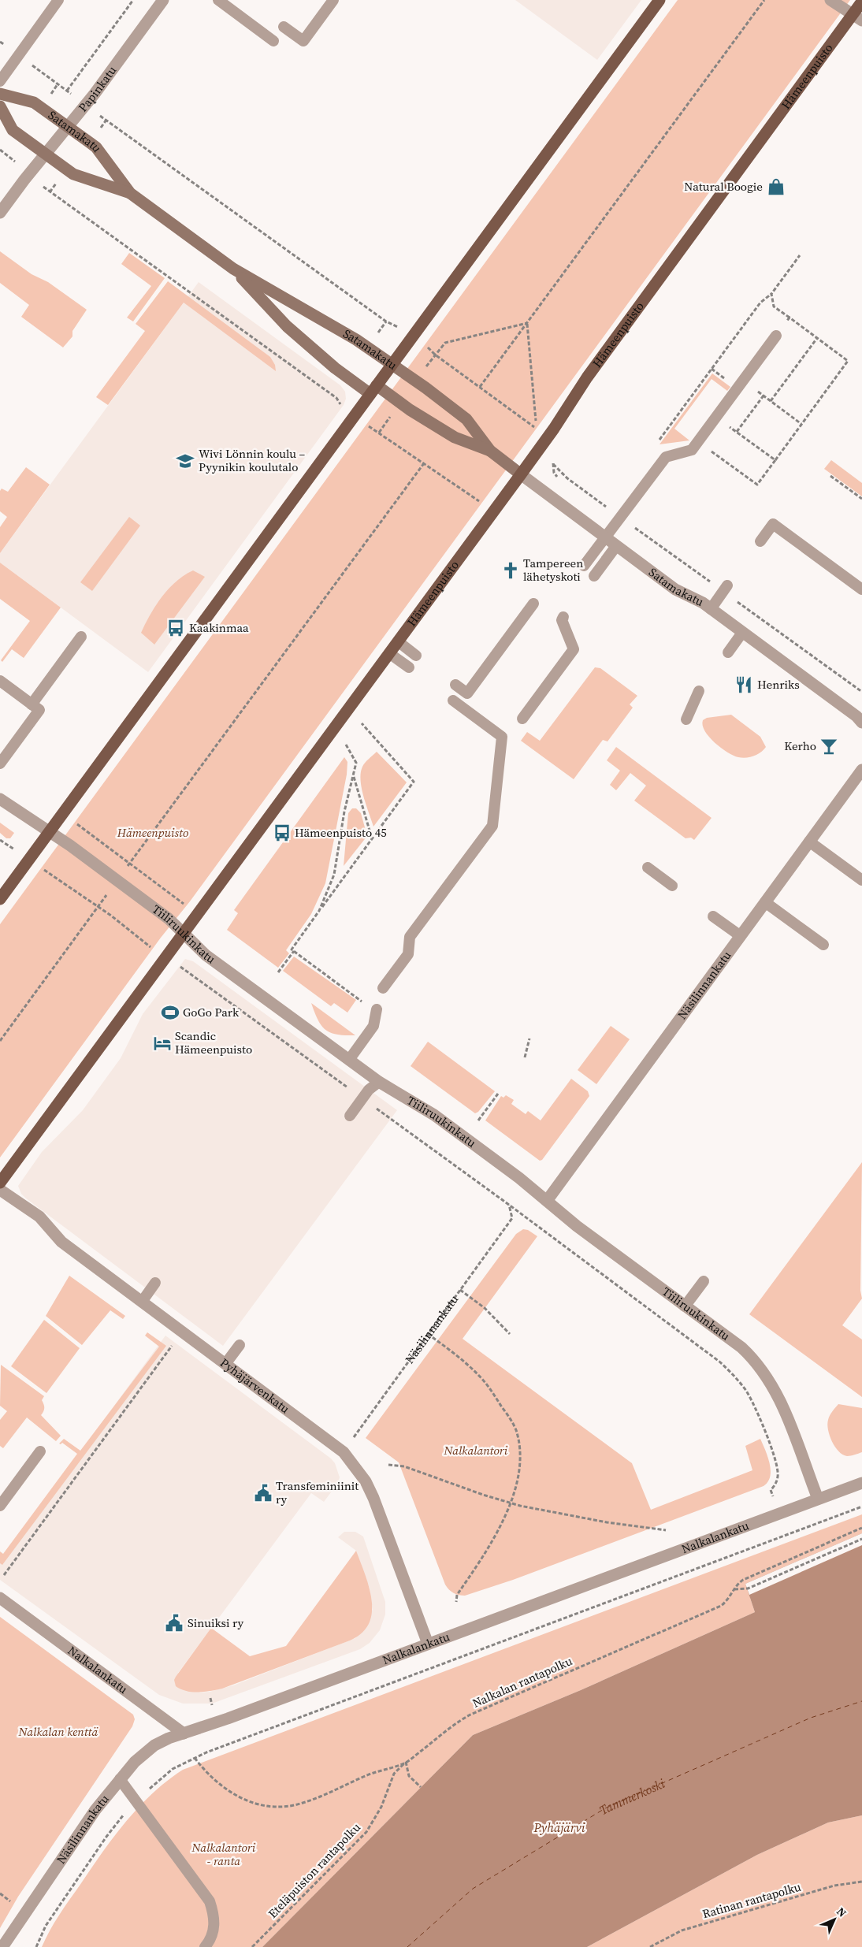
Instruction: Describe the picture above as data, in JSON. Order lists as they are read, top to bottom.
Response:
{
  "streets": {
    "main road": ["Hämeenpuisto"],
    "street": [
      "Papinkatu",
      "Satamakatu",
      "Tiiliruukinkatu",
      "Näsilinnankatu",
      "Pyhäjärvenkatu",
      "Nalkalankatu"
    ],
    "path": ["Nalkalan rantapolku", "Eteläpuiston rantapolku", "Ratinan rantapolku"]
  },
  "crossings": [
    ["Hämeenpuisto", "Satamakatu"],
    ["Hämeenpuisto", "Tiiliruukinkatu"],
    ["Papinkatu", "Satamakatu"],
    ["Tiiliruukinkatu", "Näsilinnankatu"],
    ["Tiiliruukinkatu", "Nalkalankatu"],
    ["Näsilinnankatu", "Pyhäjärvenkatu"],
    ["Näsilinnankatu", "Nalkalankatu"],
    ["Pyhäjärvenkatu", "Nalkalankatu"],
    ["Nalkalan rantapolku", "Eteläpuiston rantapolku"]
  ],
  "water": ["Tammerkoski", "Pyhäjärvi"],
  "parks": [
    "Hämeenpuisto",
    "Nalkalantori",
    "Nalkalan kenttä",
    "Nalkalantori - ranta"
  ],
  "places": {
    "shop": ["Natural Boogie"],
    "school or university": ["Wivi Lönnin koulu – Pyynikin koulutalo"],
    "church": ["Tampereen lähetyskoti"],
    "bus stop": ["Kaakinmaa", "Hämeenpuisto 45"],
    "restaurant": ["Henriks"],
    "bar": ["Kerho"],
    "sports": ["GoGo Park"],
    "hotel": ["Scandic Hämeenpuisto"],
    "public building": ["Transfeminiinit ry", "Sinuiksi ry"]
  },
  "north": "top right"
}
